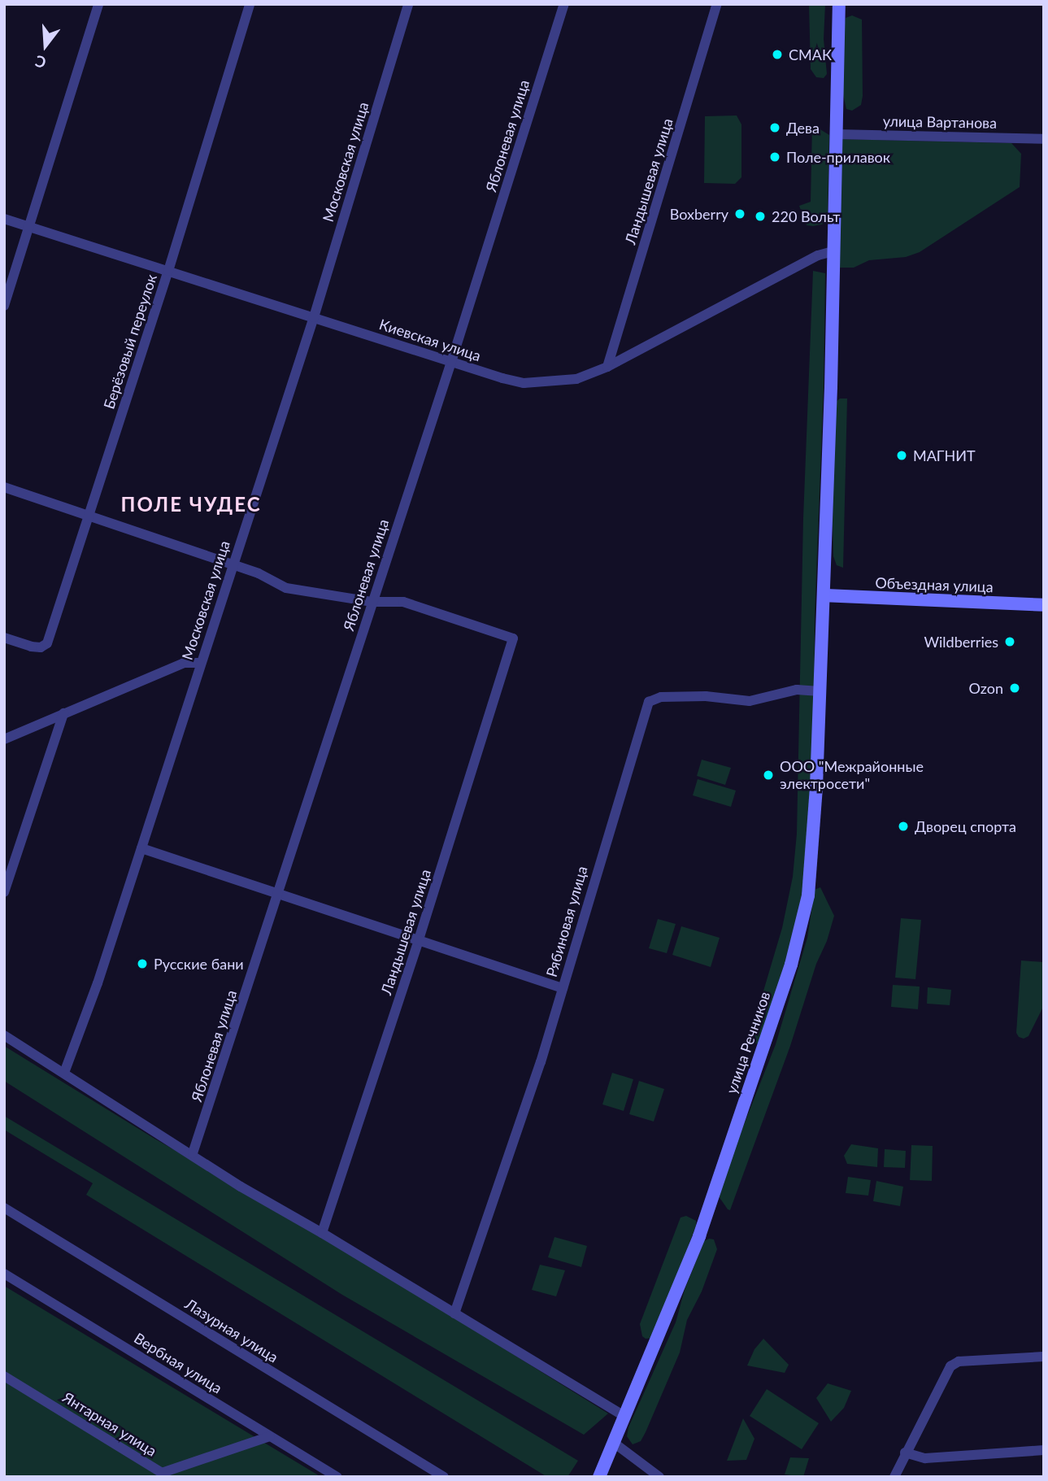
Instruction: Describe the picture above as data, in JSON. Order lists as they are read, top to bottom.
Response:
{
  "streets": {
    "street": [
      "улица Вартанова",
      "Яблоневая улица",
      "Московская улица",
      "Ландышевая улица",
      "Киевская улица",
      "Берёзовый переулок",
      "Объездная улица",
      "Рябиновая улица",
      "улица Речников",
      "Лазурная улица",
      "Вербная улица",
      "Янтарная улица"
    ]
  },
  "crossings": [
    ["улица Вартанова", "улица Речников"],
    ["Яблоневая улица", "Ландышевая улица"],
    ["Яблоневая улица", "Киевская улица"],
    ["Московская улица", "Киевская улица"],
    ["Ландышевая улица", "Киевская улица"],
    ["Киевская улица", "Берёзовый переулок"],
    ["Киевская улица", "улица Речников"],
    ["Объездная улица", "улица Речников"],
    ["Рябиновая улица", "улица Речников"],
    ["Вербная улица", "Янтарная улица"]
  ],
  "districts": ["ПОЛЕ ЧУДЕС"],
  "places": [
    "СМАК",
    "Дева",
    "Поле-прилавок",
    "Boxberry",
    "220 Вольт",
    "МАГНИТ",
    "Wildberries",
    "Ozon",
    "ООО \"Межрайонные электросети\"",
    "Дворец спорта",
    "Русские бани"
  ],
  "north": "bottom"
}
